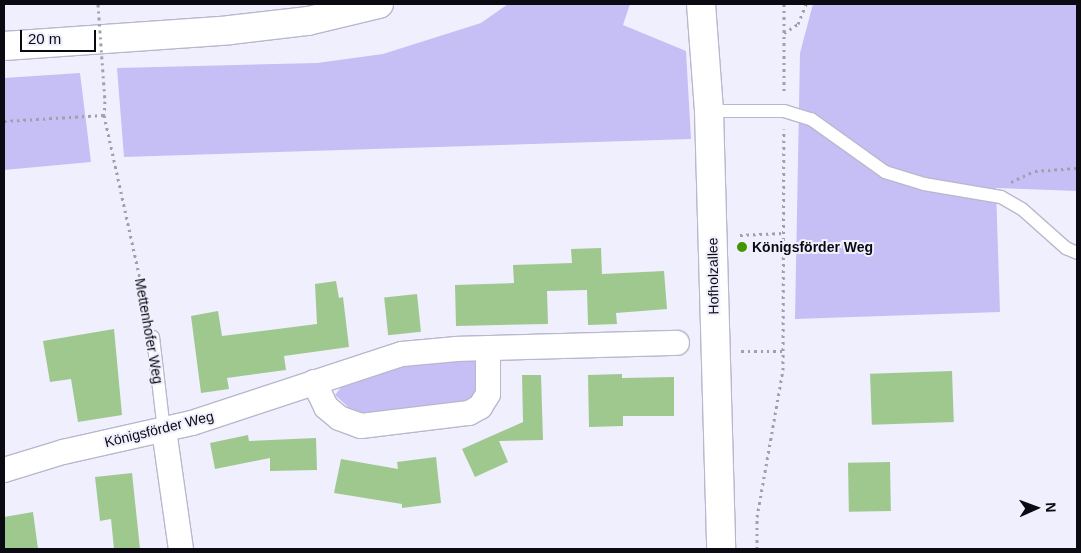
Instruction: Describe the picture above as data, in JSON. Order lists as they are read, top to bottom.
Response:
{
  "streets": {
    "main road": ["Hofholzallee"],
    "street": ["Mettenhofer Weg", "Königsförder Weg"]
  },
  "crossings": [
    ["Mettenhofer Weg", "Königsförder Weg"]
  ],
  "places": ["Königsförder Weg"],
  "scale_bar": "20 m",
  "north": "right"
}
